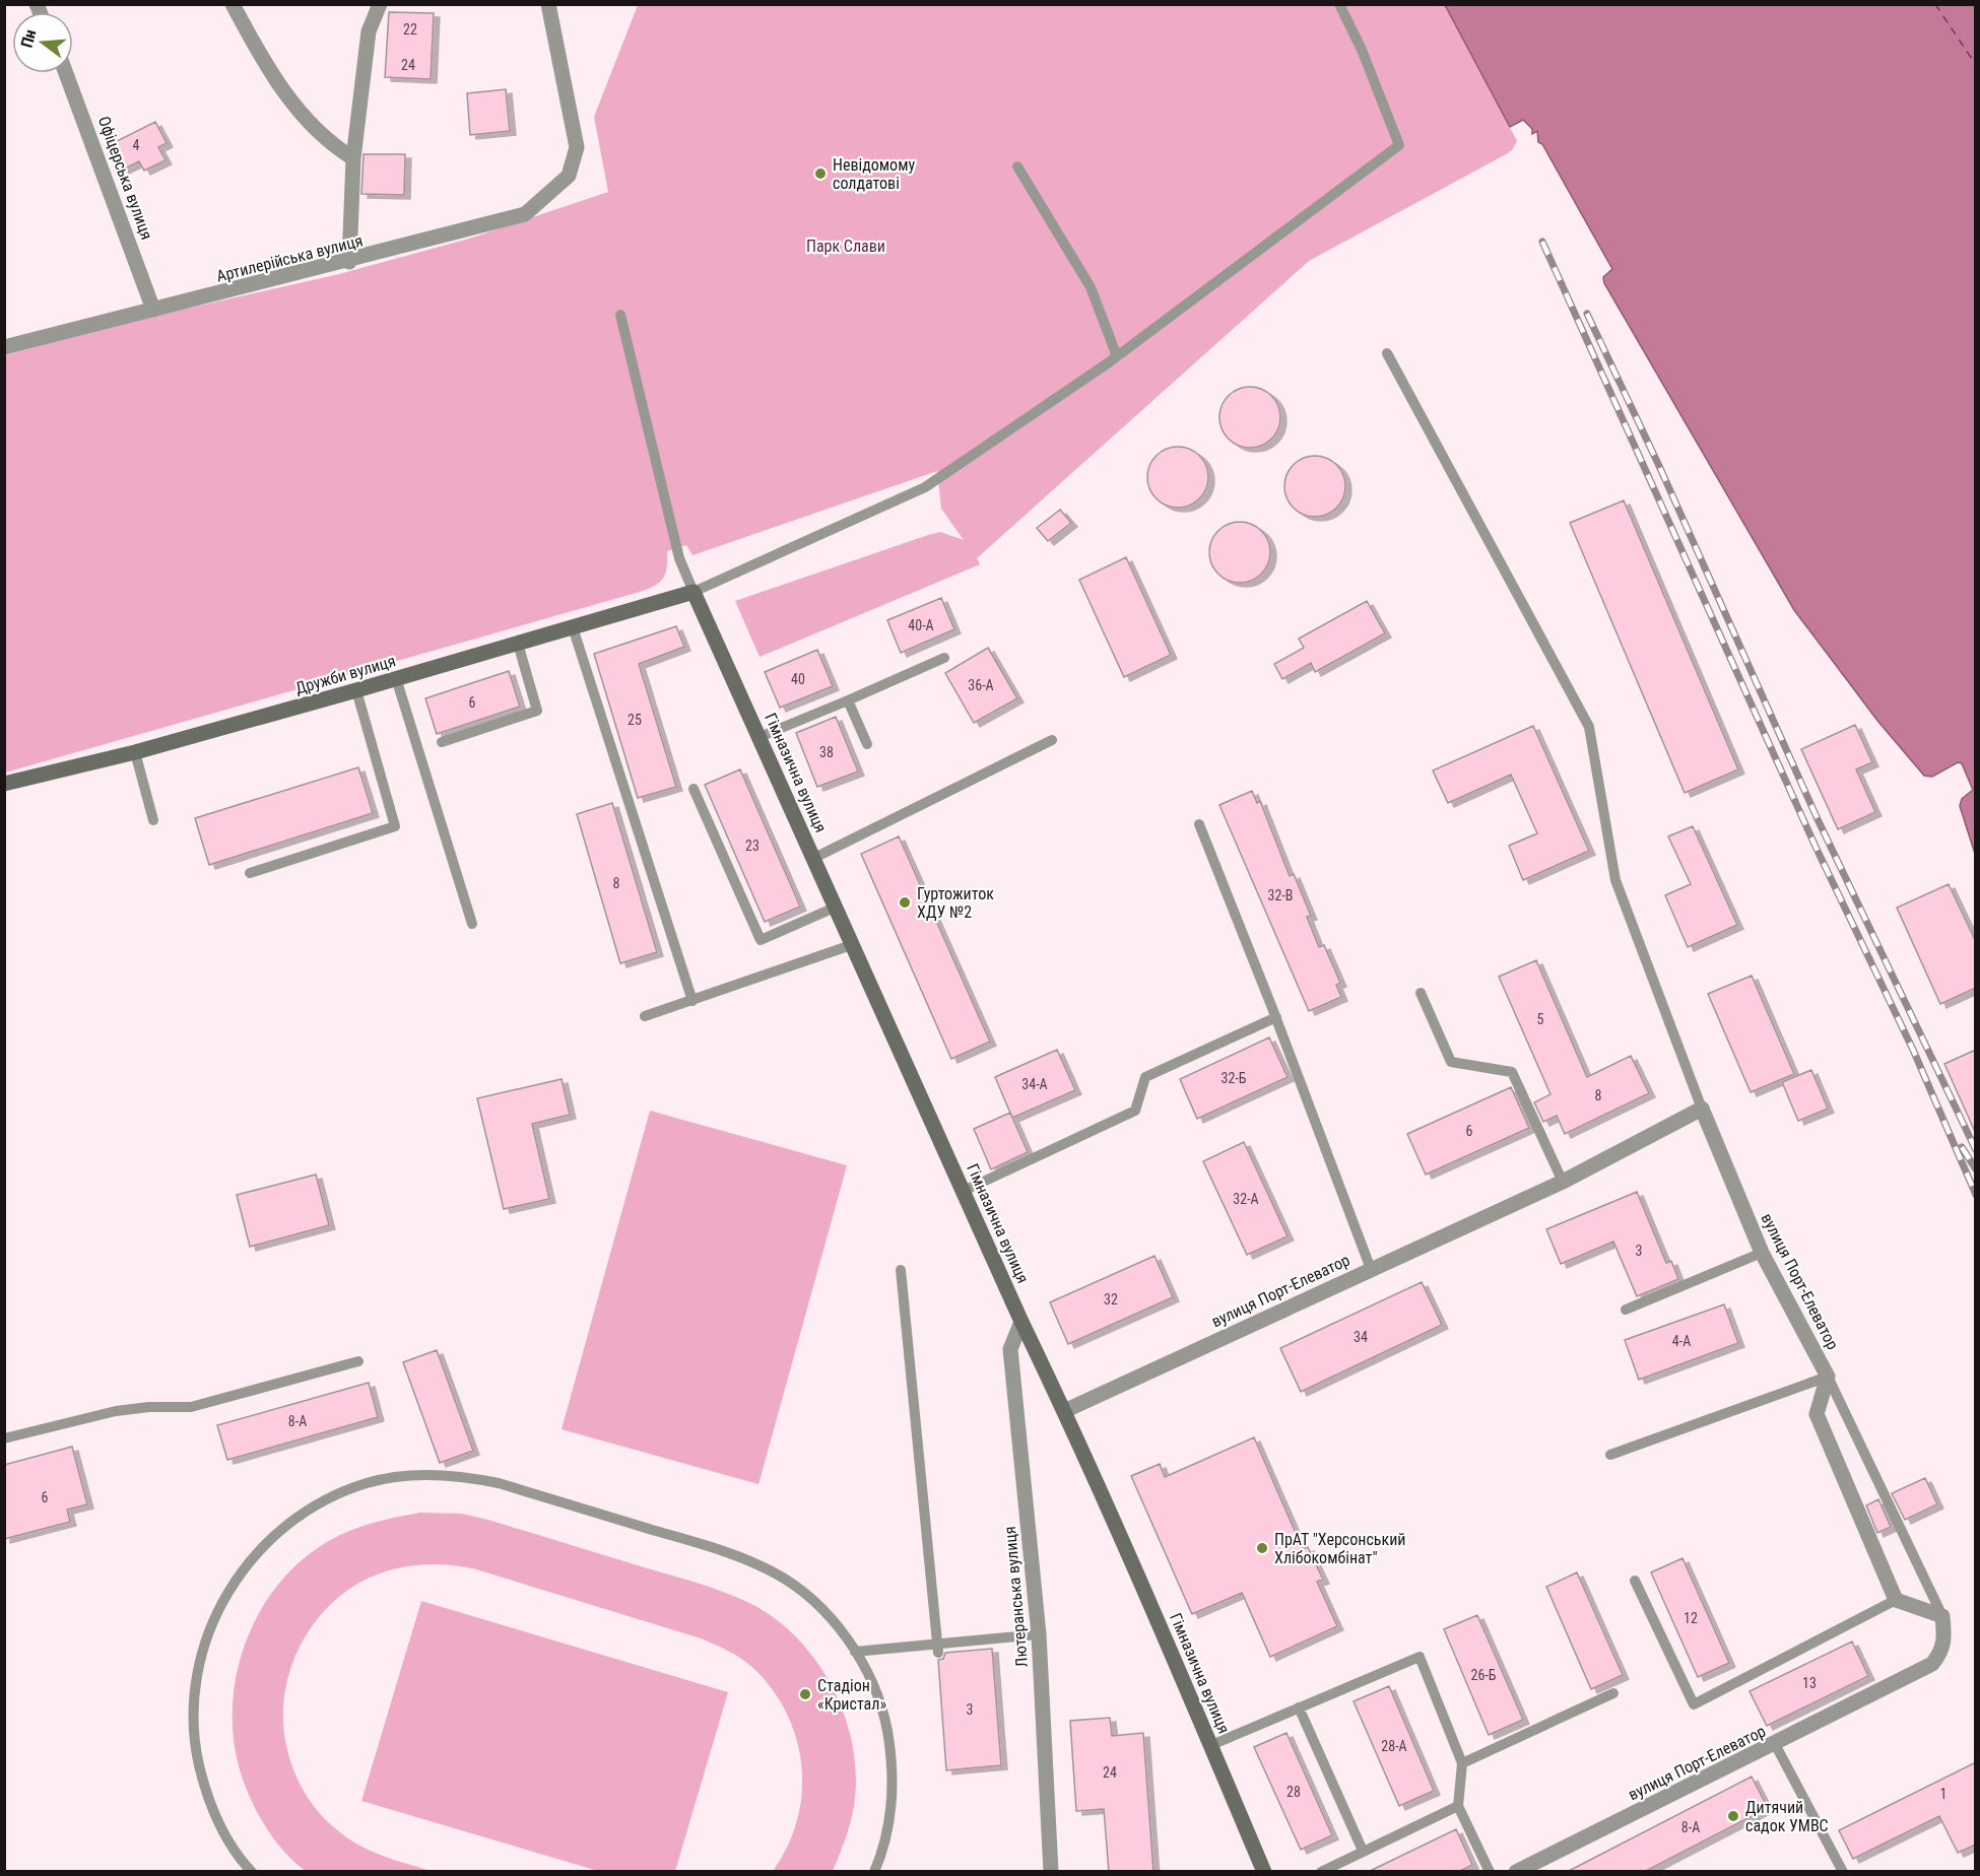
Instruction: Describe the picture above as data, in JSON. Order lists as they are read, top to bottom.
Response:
{
  "streets": {
    "street": [
      "Офіцерська вулиця",
      "Артилерійська вулиця",
      "Дружби вулиця",
      "Гімназична вулиця",
      "вулиця Порт-Елеватор",
      "Лютеранська вулиця"
    ]
  },
  "crossings": [
    ["Офіцерська вулиця", "Артилерійська вулиця"],
    ["Дружби вулиця", "Гімназична вулиця"],
    ["Гімназична вулиця", "вулиця Порт-Елеватор"],
    ["Гімназична вулиця", "Лютеранська вулиця"]
  ],
  "parks": ["Парк Слави"],
  "places": [
    "Невідомому солдатові",
    "Гуртожиток ХДУ №2",
    "ПрАТ \"Херсонський Хлібокомбінат\"",
    "Стадіон «Кристал»",
    "Дитячий садок УМВС"
  ],
  "house_numbers": [
    "22",
    "24",
    "4",
    "40-А",
    "40",
    "36-А",
    "6",
    "25",
    "38",
    "23",
    "8",
    "32-В",
    "5",
    "32-Б",
    "34-А",
    "8",
    "6",
    "32-А",
    "3",
    "32",
    "34",
    "4-А",
    "8-А",
    "6",
    "12",
    "26-Б",
    "13",
    "3",
    "28-А",
    "24",
    "28",
    "1",
    "8-А"
  ],
  "north": "left"
}
